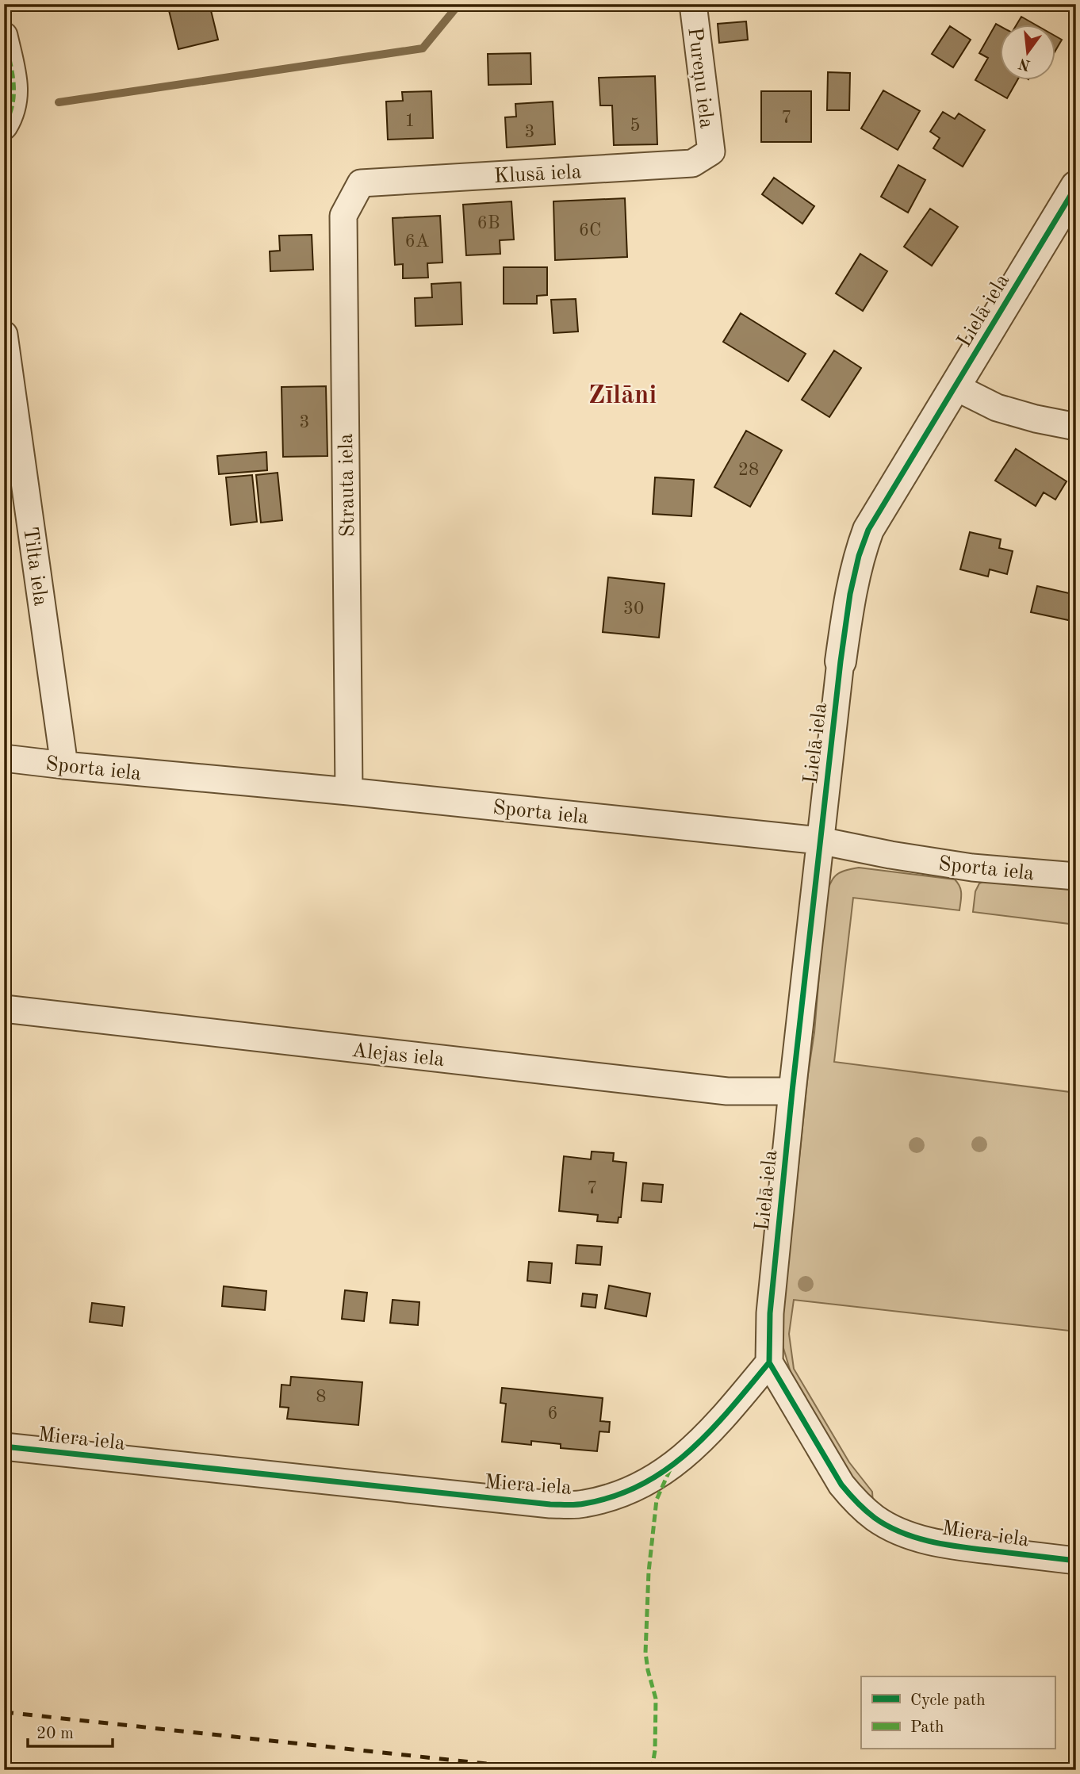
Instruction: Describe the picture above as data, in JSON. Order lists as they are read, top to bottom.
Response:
{
  "streets": {
    "street": [
      "Pureņu iela",
      "Klusā iela",
      "Lielā iela",
      "Strauta iela",
      "Tilta iela",
      "Sporta iela",
      "Alejas iela",
      "Miera iela"
    ]
  },
  "crossings": [
    ["Pureņu iela", "Klusā iela"],
    ["Klusā iela", "Strauta iela"],
    ["Lielā iela", "Sporta iela"],
    ["Lielā iela", "Alejas iela"],
    ["Lielā iela", "Miera iela"],
    ["Strauta iela", "Sporta iela"],
    ["Tilta iela", "Sporta iela"]
  ],
  "districts": ["Zīlāni"],
  "house_numbers": [
    "7",
    "1",
    "5",
    "3",
    "6B",
    "6C",
    "6A",
    "3",
    "28",
    "30",
    "7",
    "8",
    "6"
  ],
  "legend": ["Cycle path", "Path"],
  "scale_bar": "20 m",
  "north": "bottom"
}
